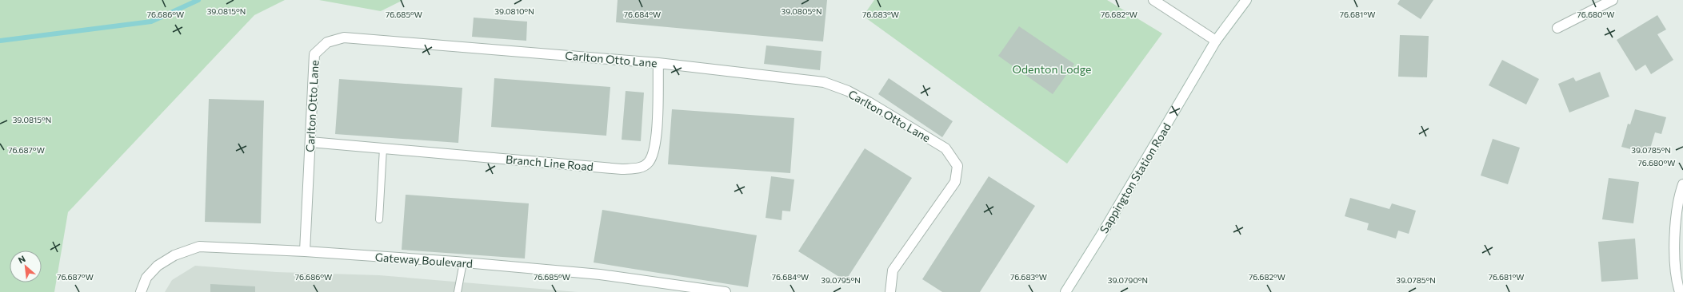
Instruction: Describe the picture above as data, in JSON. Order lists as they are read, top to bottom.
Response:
{
  "streets": {
    "street": [
      "Carlton Otto Lane",
      "Branch Line Road",
      "Sappington Station Road",
      "Gateway Boulevard"
    ]
  },
  "crossings": [
    ["Carlton Otto Lane", "Branch Line Road"],
    ["Carlton Otto Lane", "Gateway Boulevard"]
  ],
  "parks": ["Odenton Lodge"],
  "north": "top left",
  "coordinates": [
    "39.0815°N",
    "39.0810°N",
    "39.0805°N",
    "76.686°W",
    "76.685°W",
    "76.684°W",
    "76.683°W",
    "76.682°W",
    "76.681°W",
    "76.680°W",
    "39.0785°N",
    "76.687°W",
    "39.0795°N",
    "39.0790°N"
  ]
}
